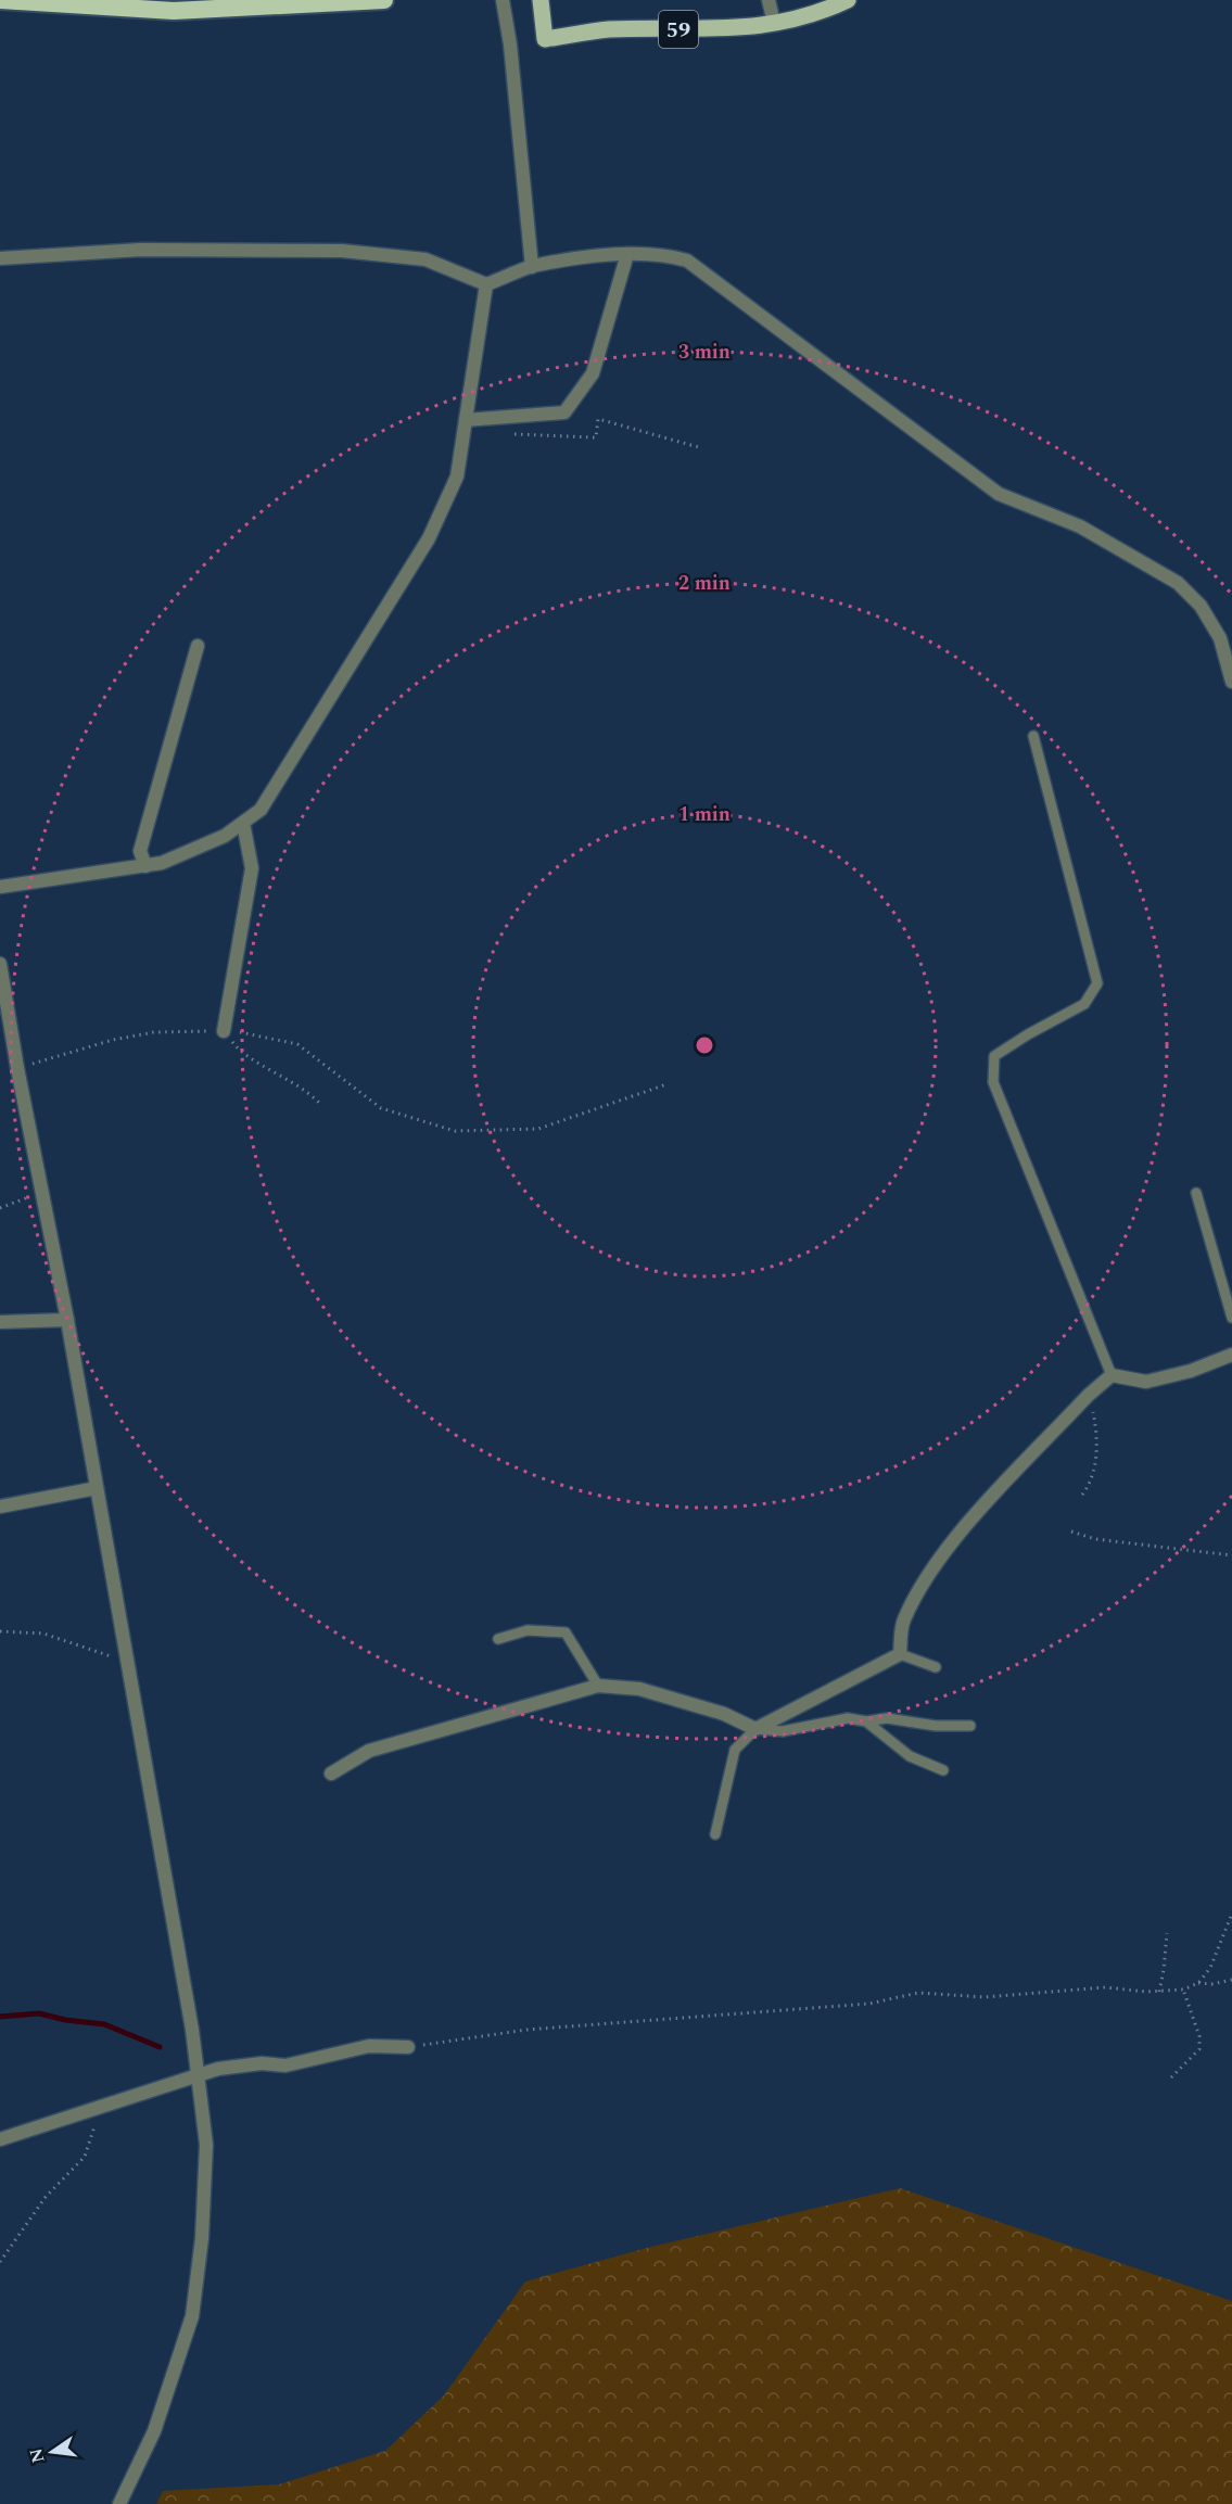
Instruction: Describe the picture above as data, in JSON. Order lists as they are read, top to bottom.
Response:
{
  "streets": {
    "main road": ["59"]
  },
  "north": "left",
  "rings": ["3 min", "2 min", "1 min"]
}
